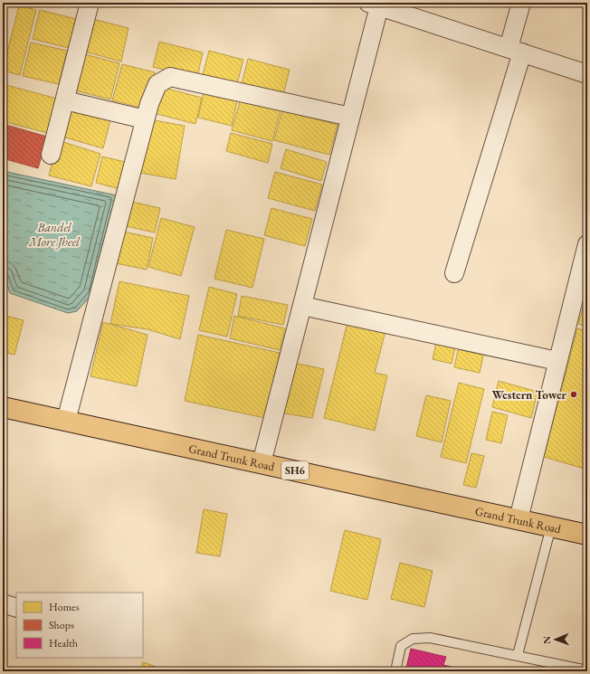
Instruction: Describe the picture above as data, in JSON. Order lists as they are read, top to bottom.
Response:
{
  "streets": {
    "main road": ["Grand Trunk Road", "SH6"]
  },
  "water": ["Bandel More Jheel"],
  "places": ["Western Tower"],
  "legend": ["Homes", "Shops", "Health"],
  "north": "left"
}
